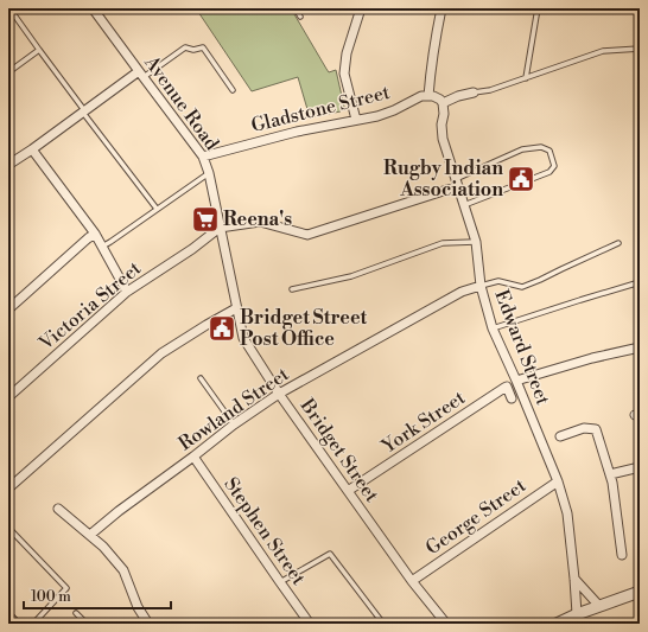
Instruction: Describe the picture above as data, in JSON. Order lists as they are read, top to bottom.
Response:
{
  "streets": {
    "street": [
      "Avenue Road",
      "Gladstone Street",
      "Victoria Street",
      "Edward Street",
      "Rowland Street",
      "York Street",
      "Bridget Street",
      "George Street",
      "Stephen Street"
    ]
  },
  "crossings": [
    ["Avenue Road", "Gladstone Street"],
    ["Avenue Road", "Victoria Street"],
    ["Avenue Road", "Bridget Street"],
    ["Victoria Street", "Bridget Street"],
    ["Edward Street", "Rowland Street"],
    ["Edward Street", "George Street"],
    ["Rowland Street", "Bridget Street"],
    ["Rowland Street", "Stephen Street"],
    ["York Street", "Bridget Street"],
    ["Bridget Street", "George Street"]
  ],
  "places": {
    "public building": ["Rugby Indian Association", "Bridget Street Post Office"],
    "supermarket": ["Reena's"]
  },
  "scale_bar": "100 m"
}
